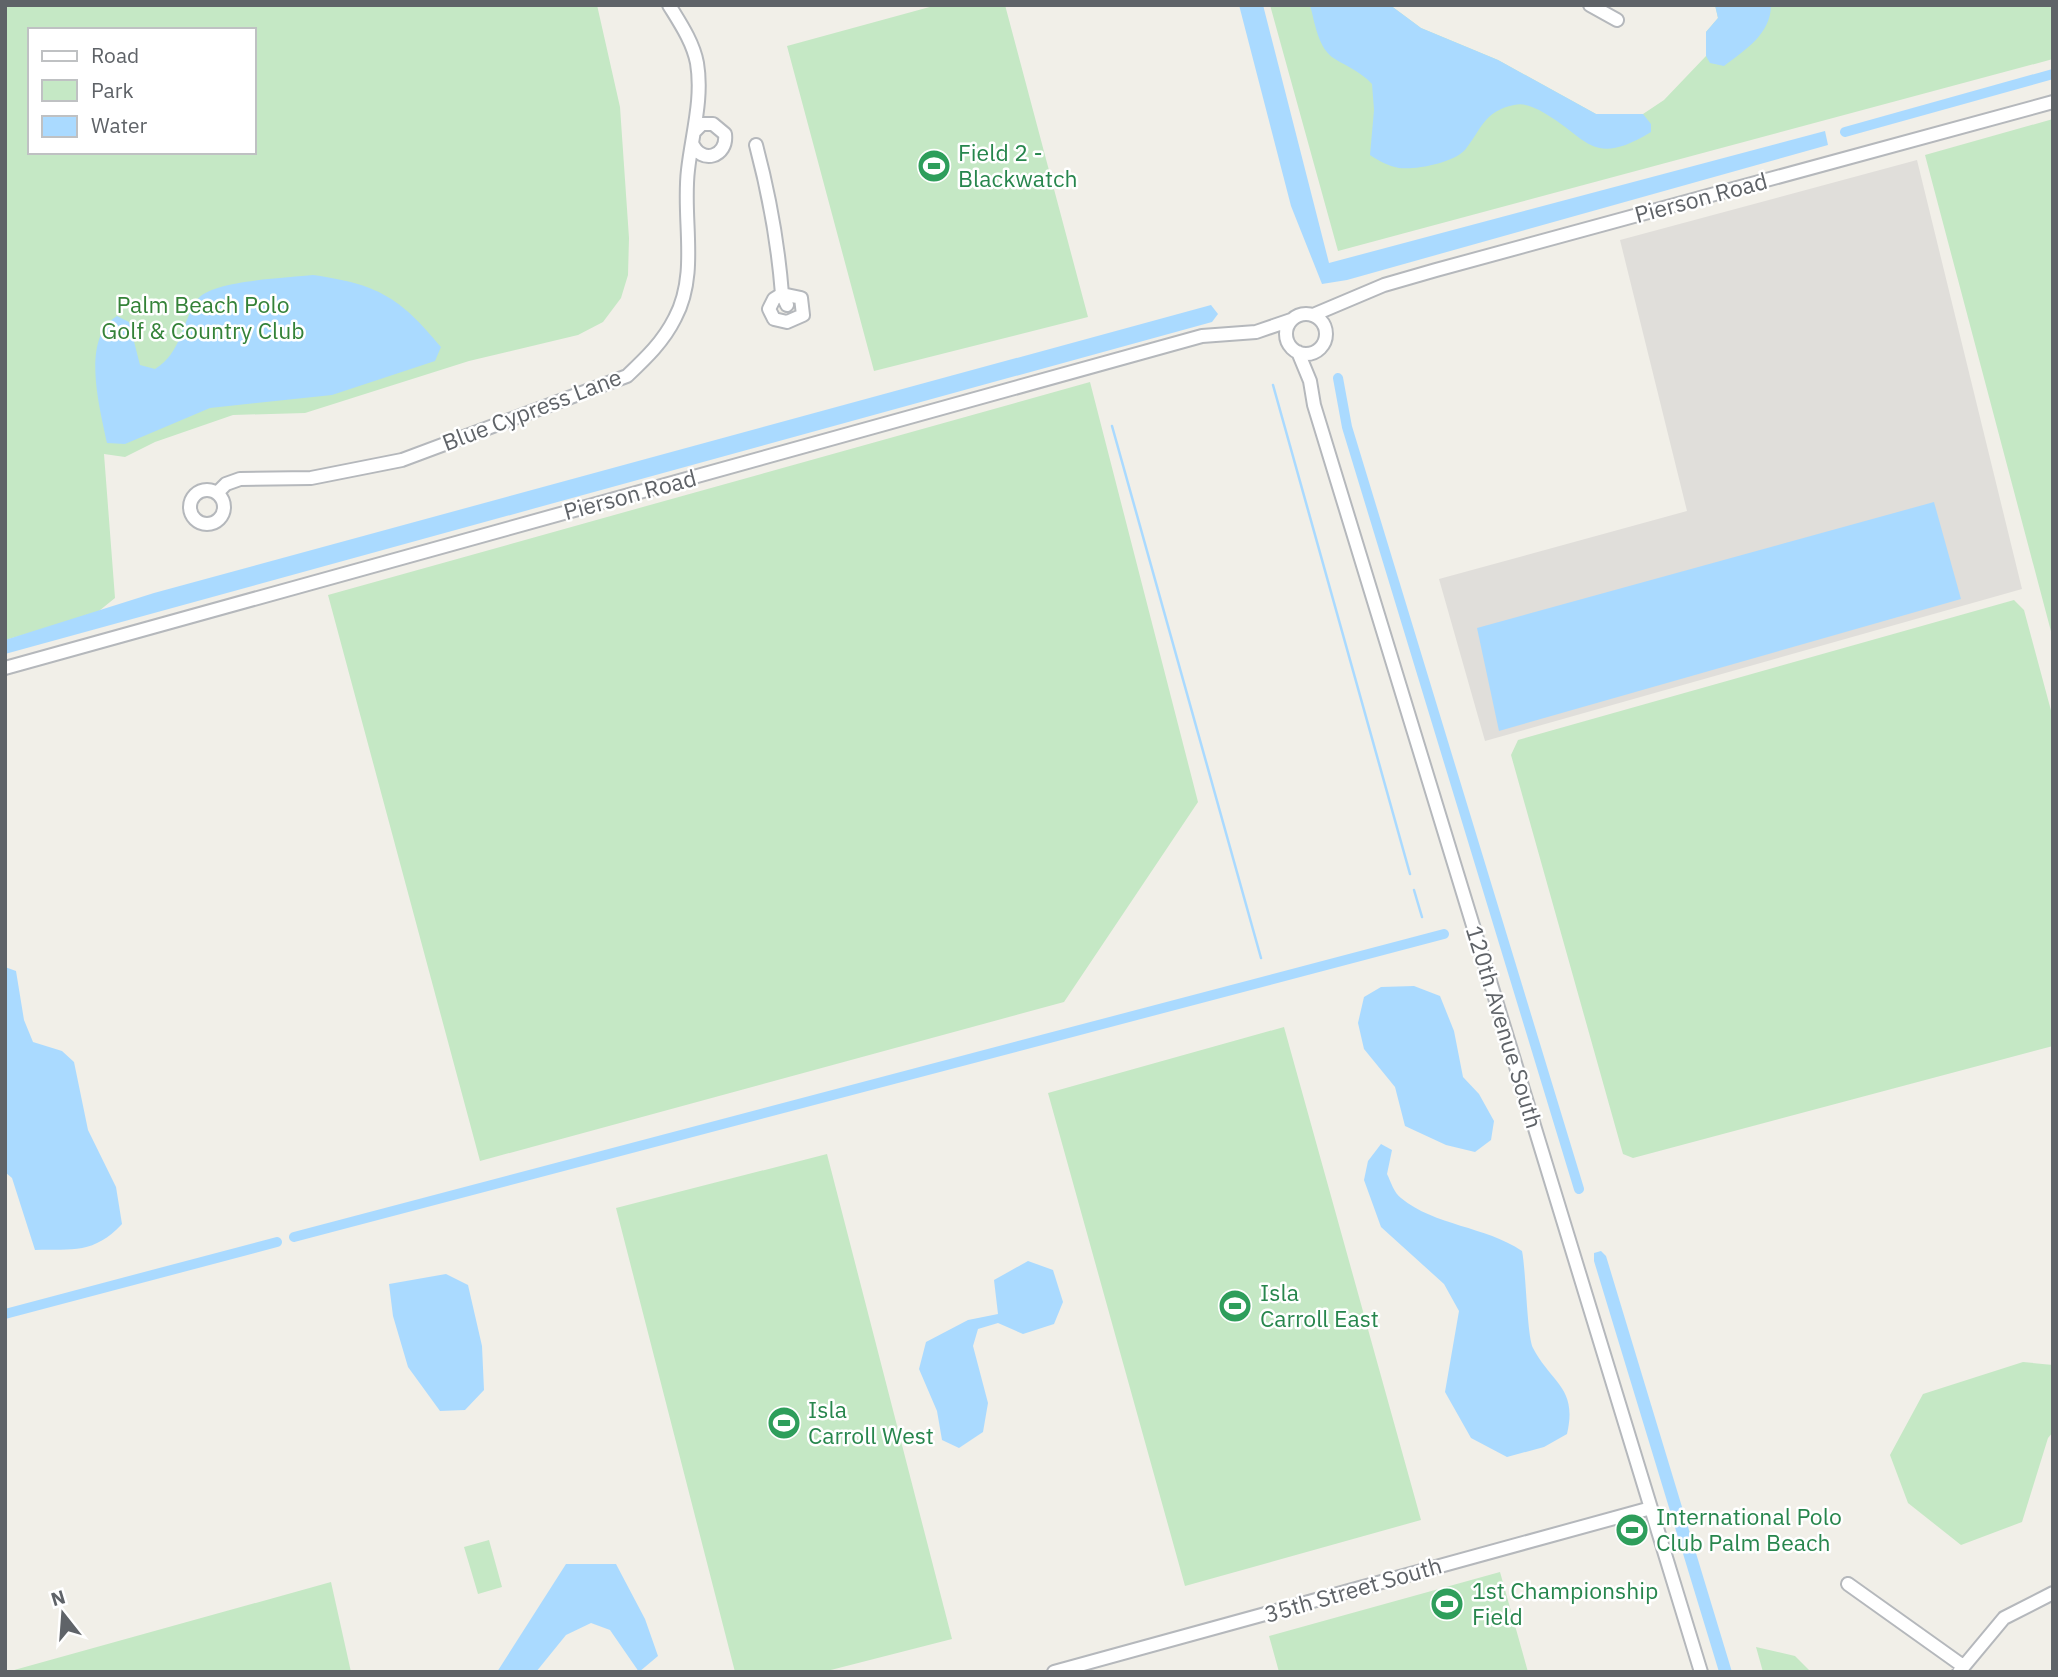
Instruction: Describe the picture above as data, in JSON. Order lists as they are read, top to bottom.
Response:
{
  "streets": {
    "street": [
      "Pierson Road",
      "Blue Cypress Lane",
      "120th Avenue South",
      "35th Street South"
    ]
  },
  "crossings": [
    ["Pierson Road", "120th Avenue South"],
    ["120th Avenue South", "35th Street South"]
  ],
  "parks": ["Palm Beach Polo Golf & Country Club"],
  "places": {
    "sports": [
      "Field 2 - Blackwatch",
      "Isla Carroll East",
      "Isla Carroll West",
      "International Polo Club Palm Beach",
      "1st Championship Field"
    ]
  },
  "legend": ["Road", "Park", "Water"],
  "north": "top"
}
